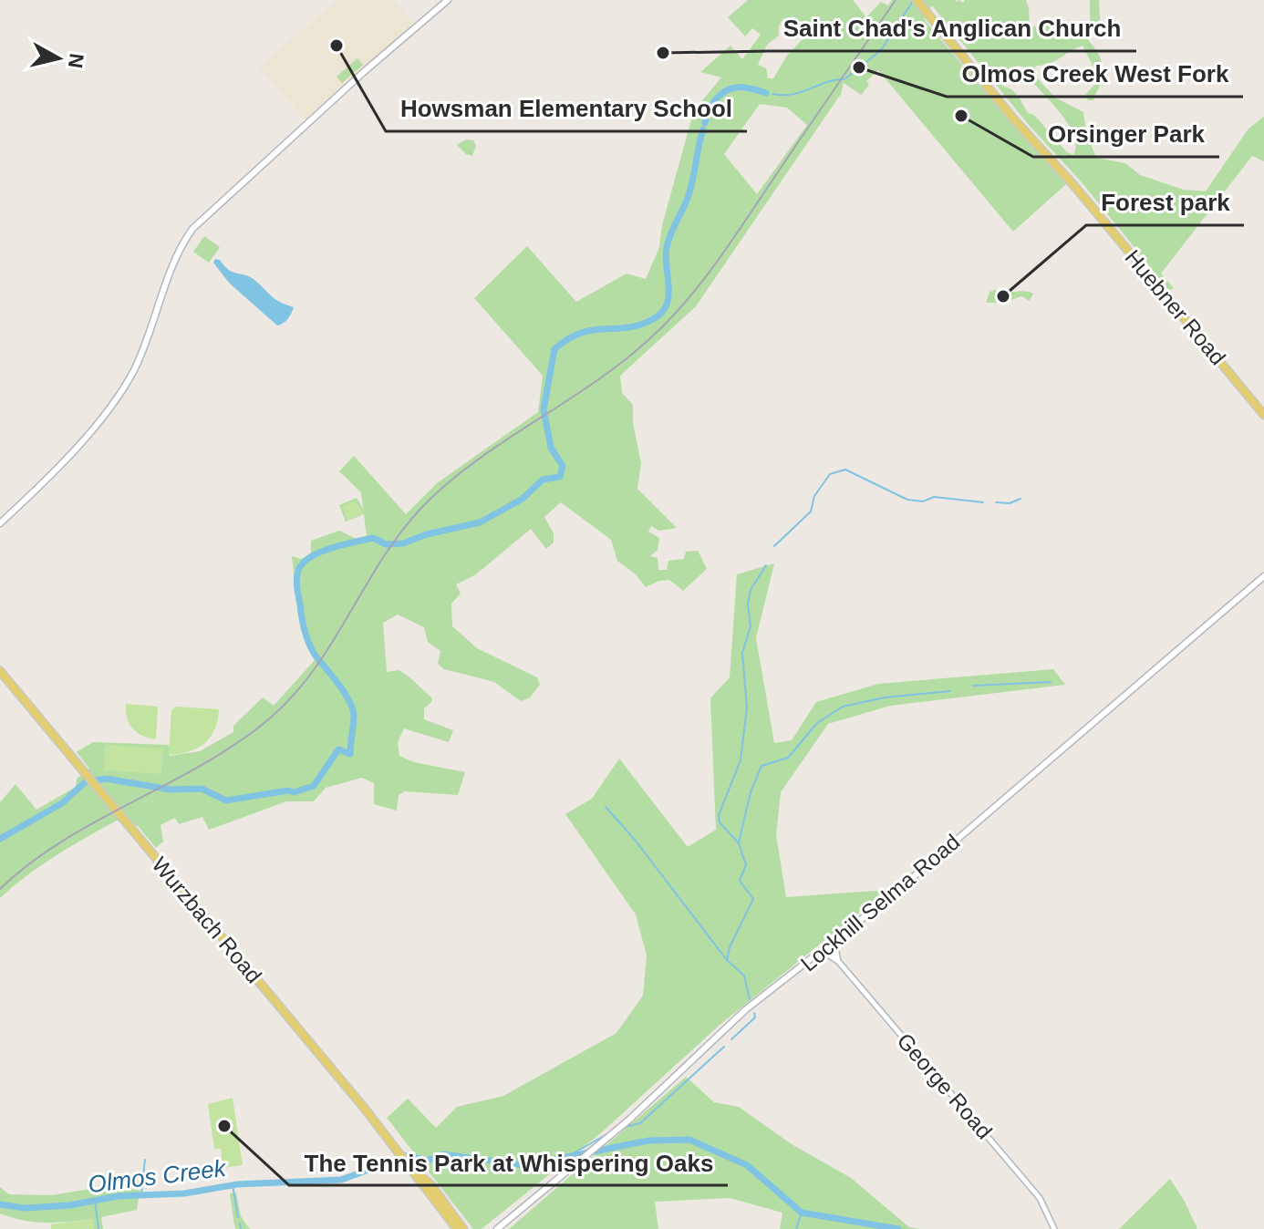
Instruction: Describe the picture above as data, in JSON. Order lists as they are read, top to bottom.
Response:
{
  "streets": {
    "main road": ["Huebner Road", "Lockhill Selma Road", "Wurzbach Road"],
    "street": ["George Road"]
  },
  "crossings": [
    ["Lockhill Selma Road", "George Road"]
  ],
  "water": ["Olmos Creek"],
  "places": [
    "Howsman Elementary School",
    "Saint Chad's Anglican Church",
    "Olmos Creek West Fork",
    "Orsinger Park",
    "Forest park",
    "The Tennis Park at Whispering Oaks"
  ],
  "north": "right"
}
